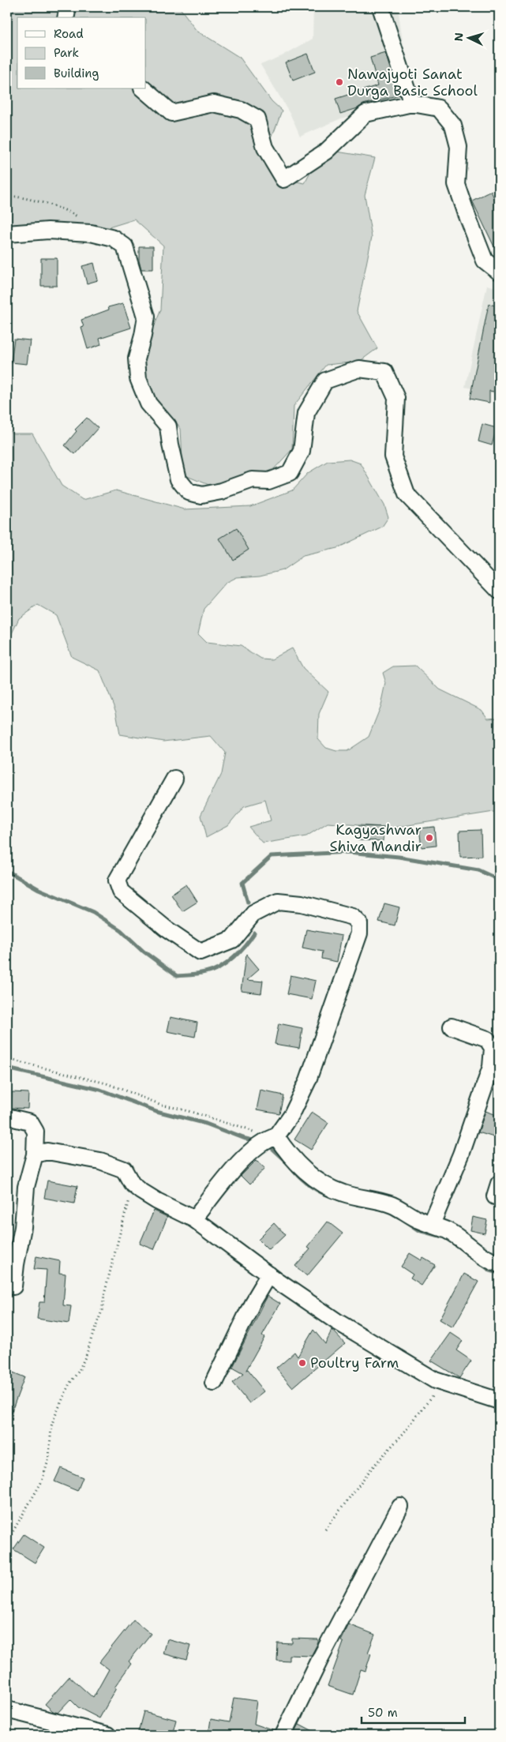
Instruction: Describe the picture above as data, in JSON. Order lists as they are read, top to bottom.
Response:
{
  "places": ["Nawajyoti Sanat Durga Basic School", "Kagyashwar Shiva Mandir", "Poultry Farm"],
  "legend": ["Road", "Park", "Building"],
  "scale_bar": "50 m",
  "north": "left"
}
